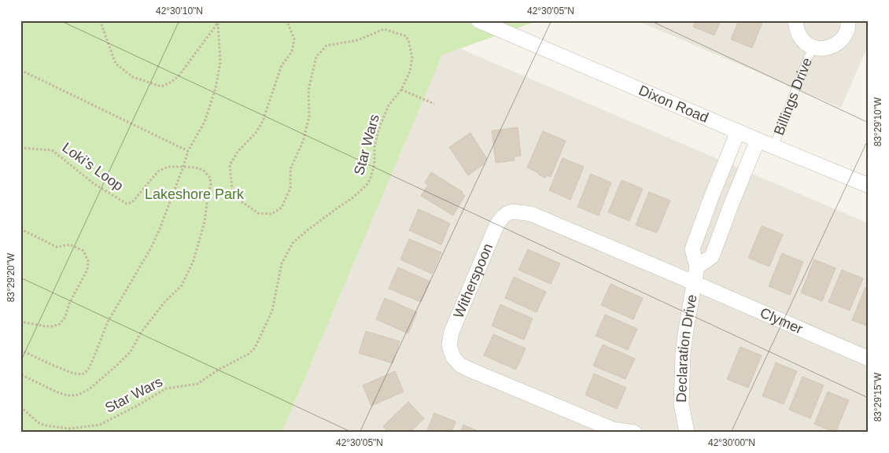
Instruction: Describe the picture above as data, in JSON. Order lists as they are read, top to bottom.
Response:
{
  "streets": {
    "street": [
      "Billings Drive",
      "Dixon Road",
      "Witherspoon",
      "Clymer",
      "Declaration Drive"
    ],
    "path": ["Star Wars", "Loki's Loop"]
  },
  "crossings": [
    ["Billings Drive", "Dixon Road"],
    ["Dixon Road", "Declaration Drive"],
    ["Star Wars", "Loki's Loop"],
    ["Witherspoon", "Clymer"],
    ["Witherspoon", "Declaration Drive"],
    ["Clymer", "Declaration Drive"]
  ],
  "parks": ["Lakeshore Park"],
  "coordinates": [
    "42°30'10\"N",
    "42°30'05\"N",
    "83°29'10\"W",
    "83°29'20\"W",
    "83°29'15\"W",
    "42°30'00\"N"
  ]
}
